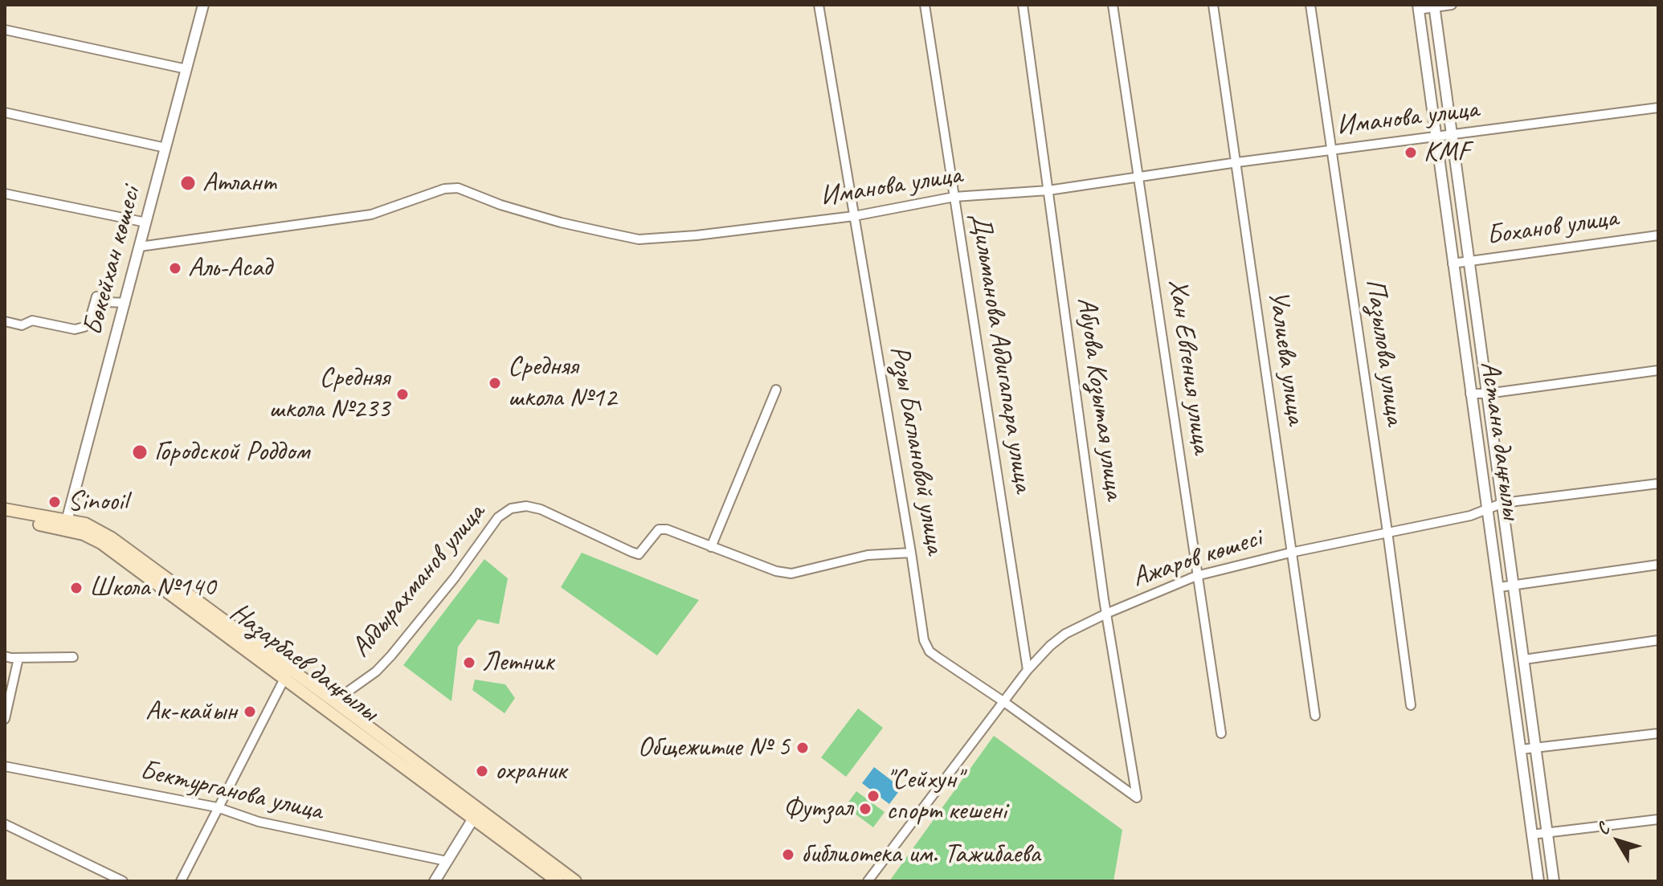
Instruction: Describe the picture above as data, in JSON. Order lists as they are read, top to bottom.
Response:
{
  "streets": {
    "main road": ["Назарбаев даңғылы"],
    "street": [
      "Иманова улица",
      "Боханов улица",
      "Бөкейхан көшесі",
      "Пазылова улица",
      "Дильманова Абдигапара улица",
      "Уалиева улица",
      "Хан Евгения улица",
      "Абуова Козытая улица",
      "Астана даңғылы",
      "Розы Баглановой улица",
      "Ажаров көшесі",
      "Абдырахманов улица",
      "Бектурганова улица"
    ]
  },
  "crossings": [
    ["Иманова улица", "Бөкейхан көшесі"],
    ["Иманова улица", "Пазылова улица"],
    ["Иманова улица", "Дильманова Абдигапара улица"],
    ["Иманова улица", "Уалиева улица"],
    ["Иманова улица", "Хан Евгения улица"],
    ["Иманова улица", "Абуова Козытая улица"],
    ["Иманова улица", "Астана даңғылы"],
    ["Иманова улица", "Розы Баглановой улица"],
    ["Боханов улица", "Астана даңғылы"],
    ["Бөкейхан көшесі", "Назарбаев даңғылы"],
    ["Пазылова улица", "Ажаров көшесі"],
    ["Дильманова Абдигапара улица", "Ажаров көшесі"],
    ["Уалиева улица", "Ажаров көшесі"],
    ["Хан Евгения улица", "Ажаров көшесі"],
    ["Абуова Козытая улица", "Розы Баглановой улица"],
    ["Абуова Козытая улица", "Ажаров көшесі"],
    ["Астана даңғылы", "Ажаров көшесі"],
    ["Розы Баглановой улица", "Ажаров көшесі"],
    ["Розы Баглановой улица", "Абдырахманов улица"],
    ["Абдырахманов улица", "Назарбаев даңғылы"]
  ],
  "places": [
    "KMF",
    "Атлант",
    "Аль-Асад",
    "Средняя школа №12",
    "Средняя школа №233",
    "Городской Роддом",
    "Sinooil",
    "Школа №140",
    "Летник",
    "Ак-кайын",
    "Общежитие № 5",
    "охраник",
    "\"Сейхун\" спорт кешені",
    "Футзал",
    "библиотека им. Тажибаева"
  ],
  "north": "top left"
}
